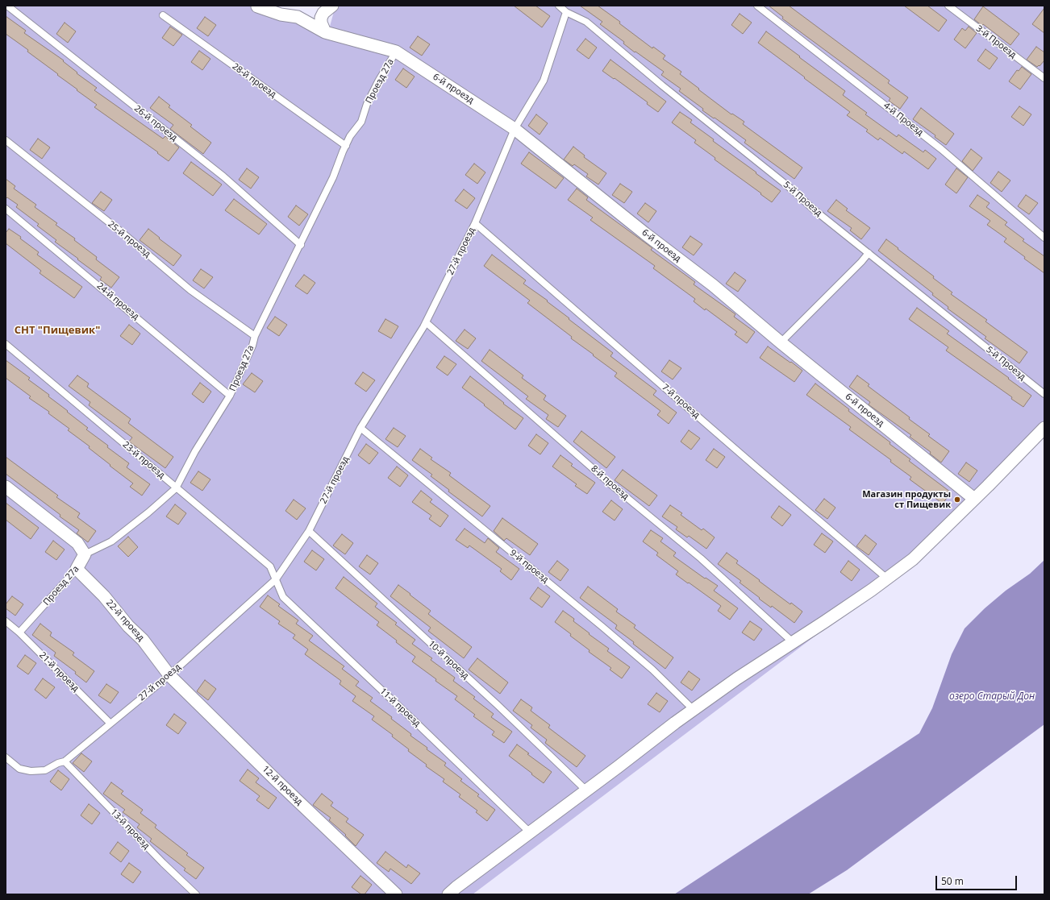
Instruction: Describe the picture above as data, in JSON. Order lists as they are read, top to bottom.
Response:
{
  "streets": {
    "street": [
      "Проезд 27а",
      "6-й проезд",
      "22-й проезд",
      "12-й проезд"
    ],
    "lane": [
      "3-й Проезд",
      "28-й проезд",
      "4-й Проезд",
      "26-й проезд",
      "5-й Проезд",
      "25-й проезд",
      "27-й проезд",
      "24-й проезд",
      "7-й проезд",
      "23-й проезд",
      "8-й проезд",
      "9-й проезд",
      "10-й проезд",
      "21-й проезд",
      "11-й проезд",
      "13-й проезд"
    ]
  },
  "crossings": [
    ["28-й проезд", "Проезд 27а"],
    ["Проезд 27а", "6-й проезд"],
    ["Проезд 27а", "26-й проезд"],
    ["Проезд 27а", "25-й проезд"],
    ["Проезд 27а", "24-й проезд"],
    ["Проезд 27а", "23-й проезд"],
    ["Проезд 27а", "22-й проезд"],
    ["Проезд 27а", "21-й проезд"],
    ["6-й проезд", "27-й проезд"],
    ["5-й Проезд", "27-й проезд"],
    ["27-й проезд", "7-й проезд"],
    ["27-й проезд", "23-й проезд"],
    ["27-й проезд", "8-й проезд"],
    ["27-й проезд", "9-й проезд"],
    ["27-й проезд", "22-й проезд"],
    ["27-й проезд", "10-й проезд"],
    ["27-й проезд", "21-й проезд"],
    ["27-й проезд", "11-й проезд"],
    ["27-й проезд", "12-й проезд"],
    ["27-й проезд", "13-й проезд"],
    ["23-й проезд", "11-й проезд"],
    ["22-й проезд", "12-й проезд"]
  ],
  "districts": ["СНТ \"Пищевик\""],
  "water": ["озеро Старый Дон"],
  "places": ["Магазин продукты ст Пищевик"],
  "scale_bar": "50 m"
}
